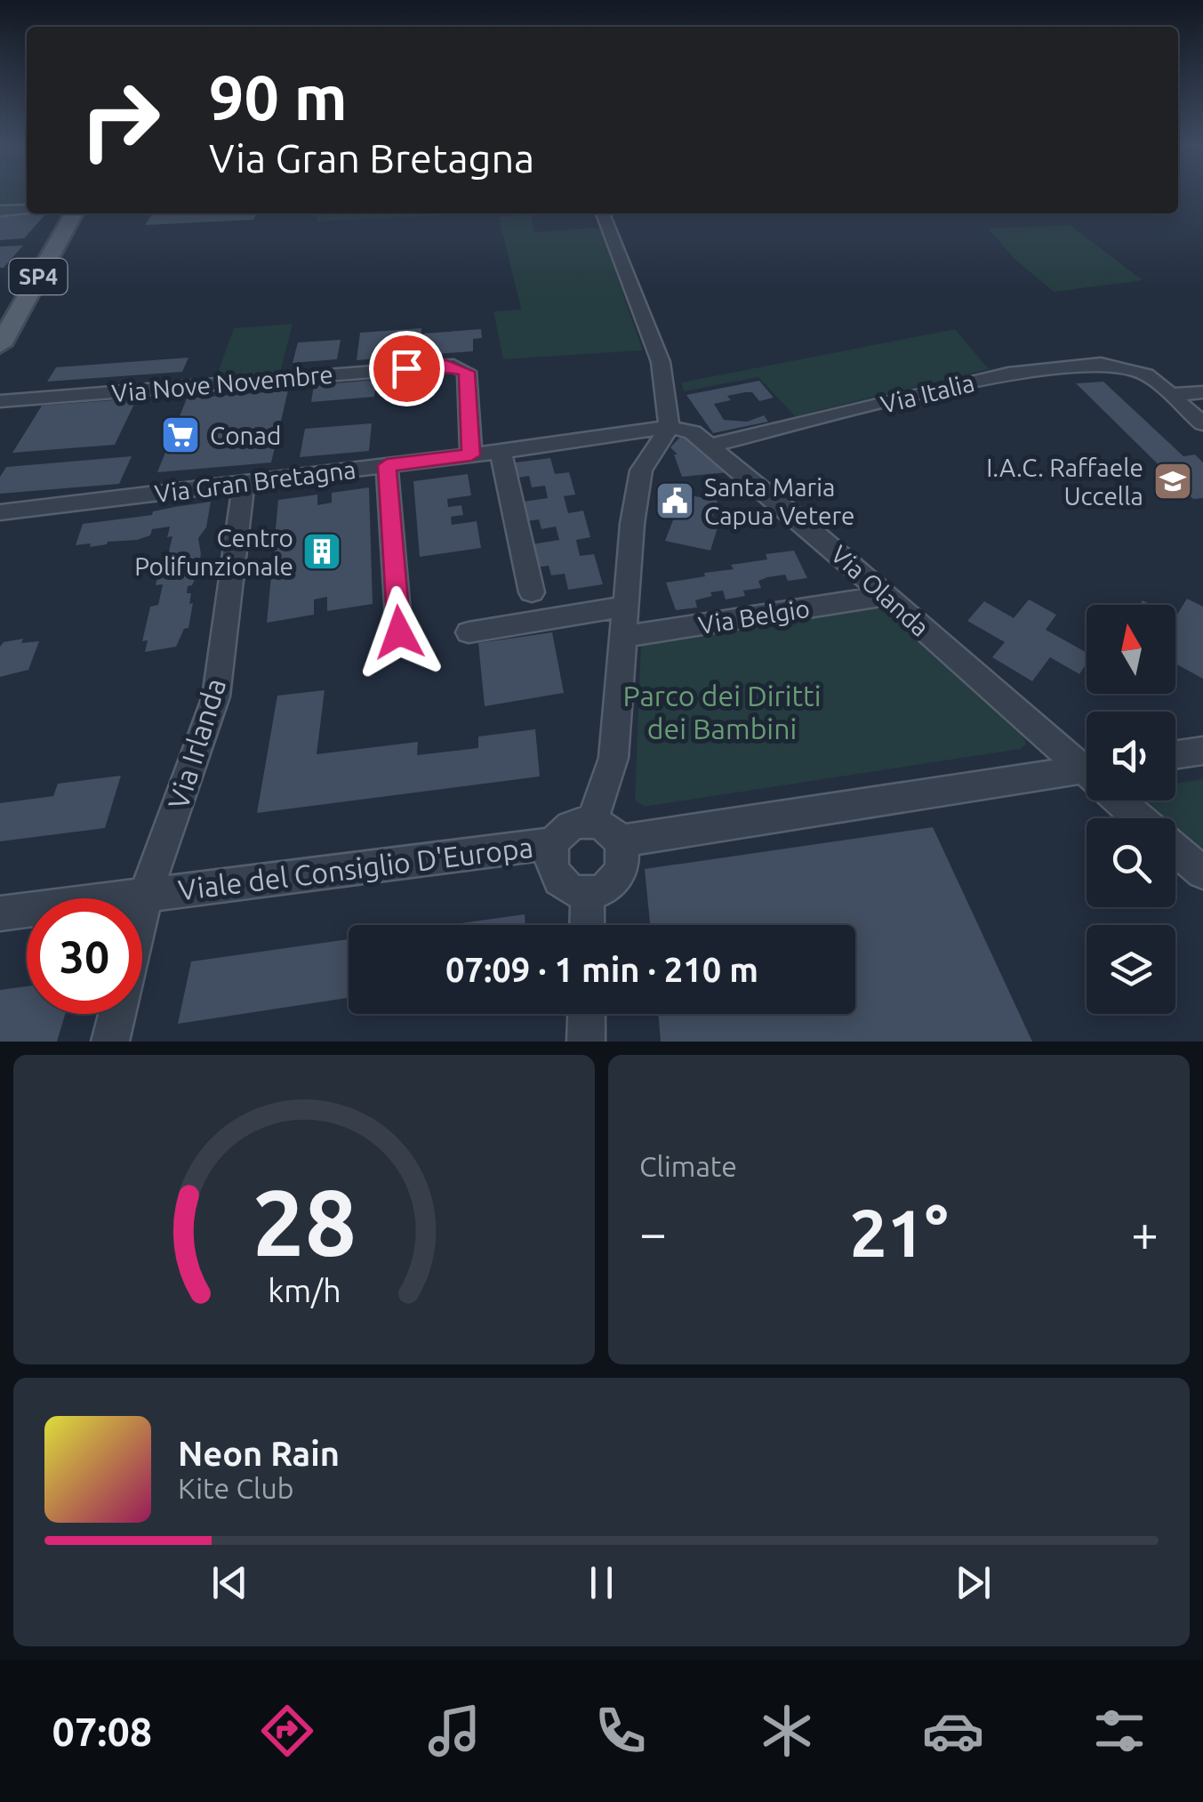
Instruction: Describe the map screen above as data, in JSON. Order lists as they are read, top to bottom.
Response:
{
  "streets": {
    "main road": ["SP4"],
    "street": [
      "Via Nove Novembre",
      "Via Italia",
      "Via Gran Bretagna",
      "Via Olanda",
      "Via Belgio",
      "Via Irlanda",
      "Viale del Consiglio D'Europa"
    ]
  },
  "crossings": [
    ["Via Nove Novembre", "Via Gran Bretagna"],
    ["Via Italia", "Via Gran Bretagna"],
    ["Via Italia", "Via Olanda"],
    ["Via Gran Bretagna", "Via Olanda"],
    ["Via Gran Bretagna", "Via Irlanda"],
    ["Via Olanda", "Via Belgio"],
    ["Via Irlanda", "Viale del Consiglio D'Europa"]
  ],
  "parks": ["Parco dei Diritti dei Bambini"],
  "places": {
    "supermarket": ["Conad"],
    "school or university": ["I.A.C. Raffaele Uccella"],
    "public building": ["Santa Maria Capua Vetere"],
    "building": ["Centro Polifunzionale"]
  },
  "north": "top",
  "page": {
    "turn": ["90 m", "Via Gran Bretagna"],
    "limit": "30",
    "trip": "07:09 · 1 min · 210 m",
    "tile": "Climate",
    "heat": ["−", "21°", "+"],
    "song": ["Neon Rain", "Kite Club"],
    "tabs": "07:08",
    "gauge": ["28", "km/h"]
  }
}
